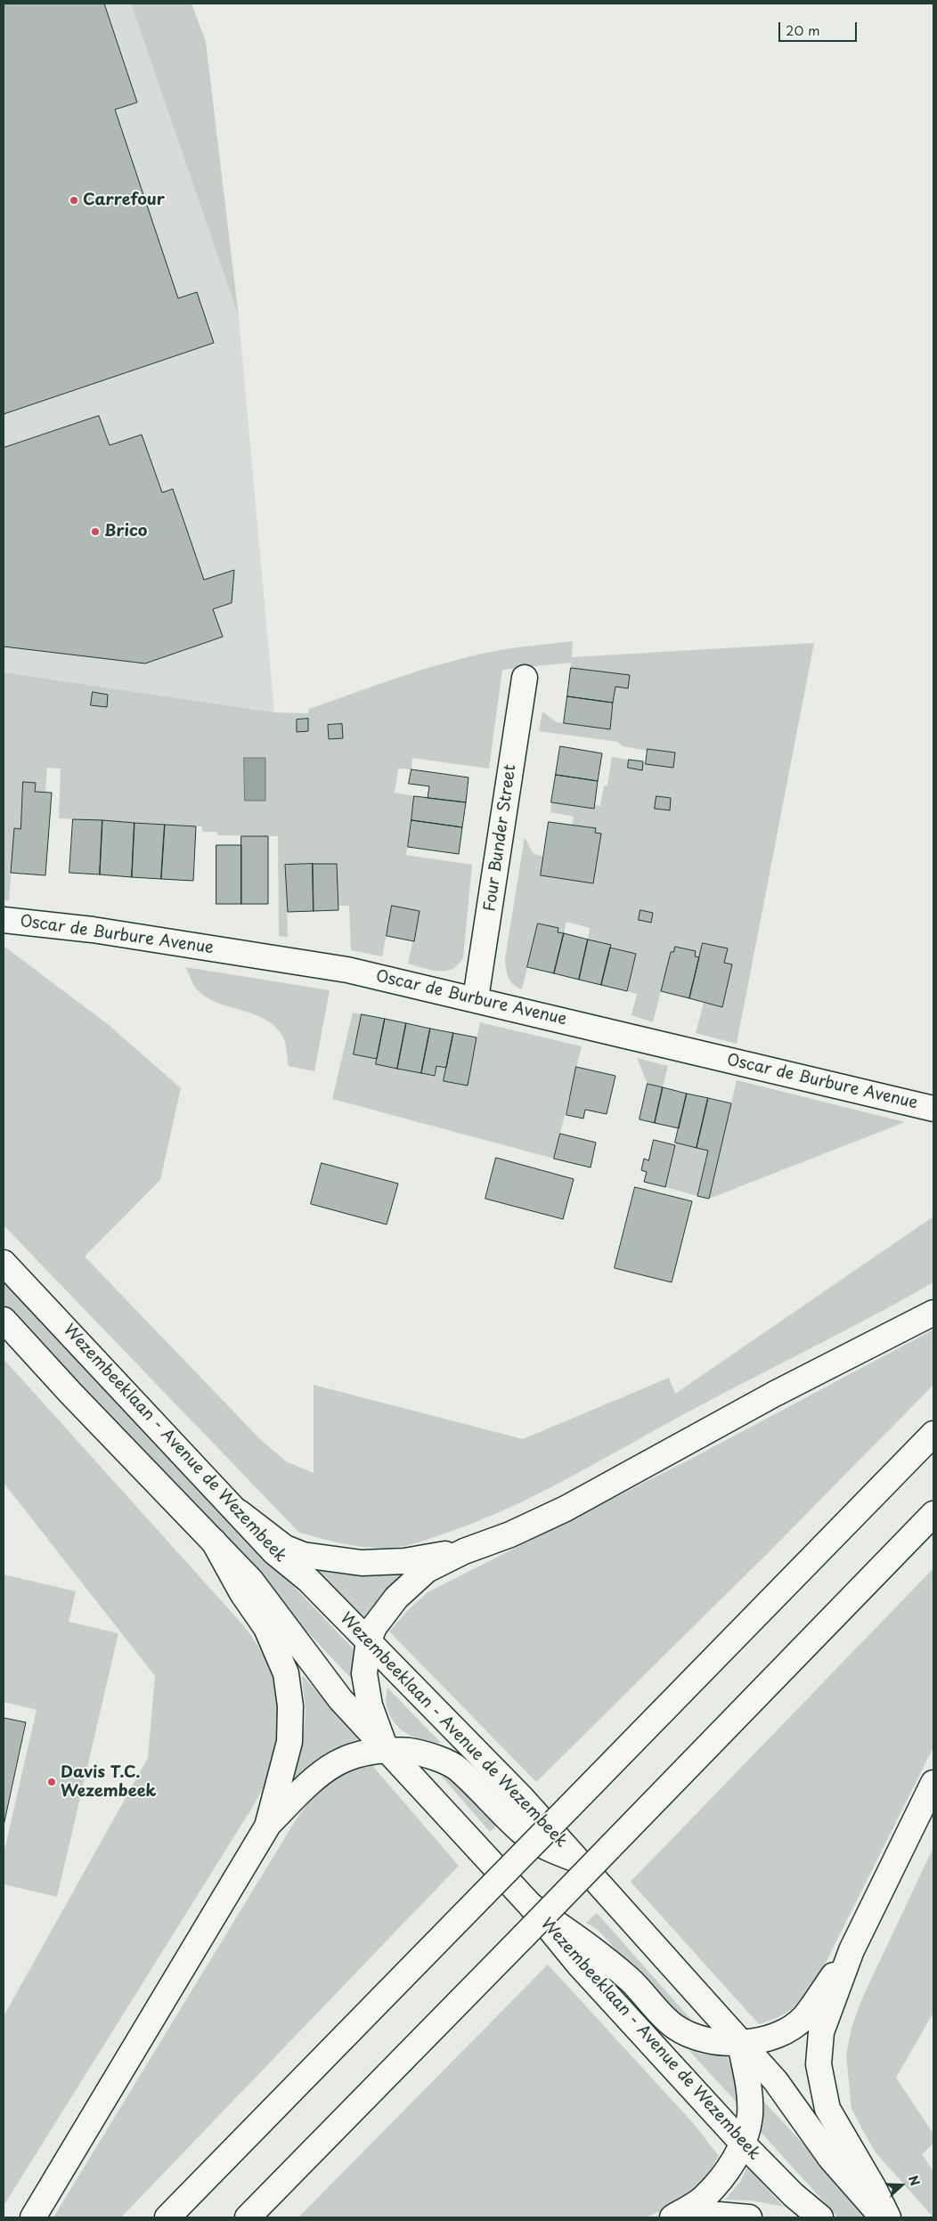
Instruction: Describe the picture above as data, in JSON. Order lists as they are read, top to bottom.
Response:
{
  "streets": {
    "main road": ["Four Bunder Street", "Oscar de Burbure Avenue", "Wezembeeklaan - Avenue de Wezembeek"]
  },
  "crossings": [
    ["Four Bunder Street", "Oscar de Burbure Avenue"]
  ],
  "places": ["Carrefour", "Brico", "Davis T.C. Wezembeek"],
  "scale_bar": "20 m",
  "north": "right"
}
